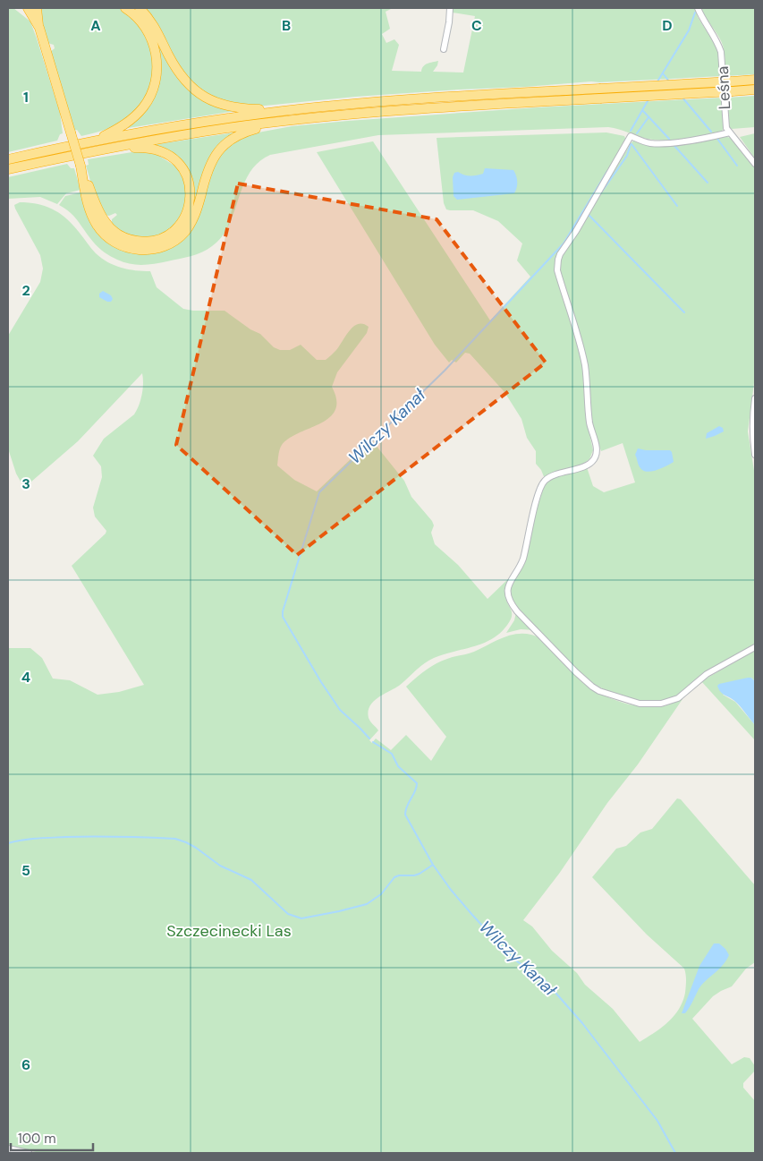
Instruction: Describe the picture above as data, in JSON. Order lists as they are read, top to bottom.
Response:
{
  "streets": {
    "street": ["Leśna"]
  },
  "water": ["Wilczy Kanał"],
  "parks": ["Szczecinecki Las"],
  "scale_bar": "100 m",
  "grid": {
    "columns": [
      "A",
      "B",
      "C",
      "D"
    ],
    "rows": [
      "1",
      "2",
      "3",
      "4",
      "5",
      "6"
    ]
  }
}
